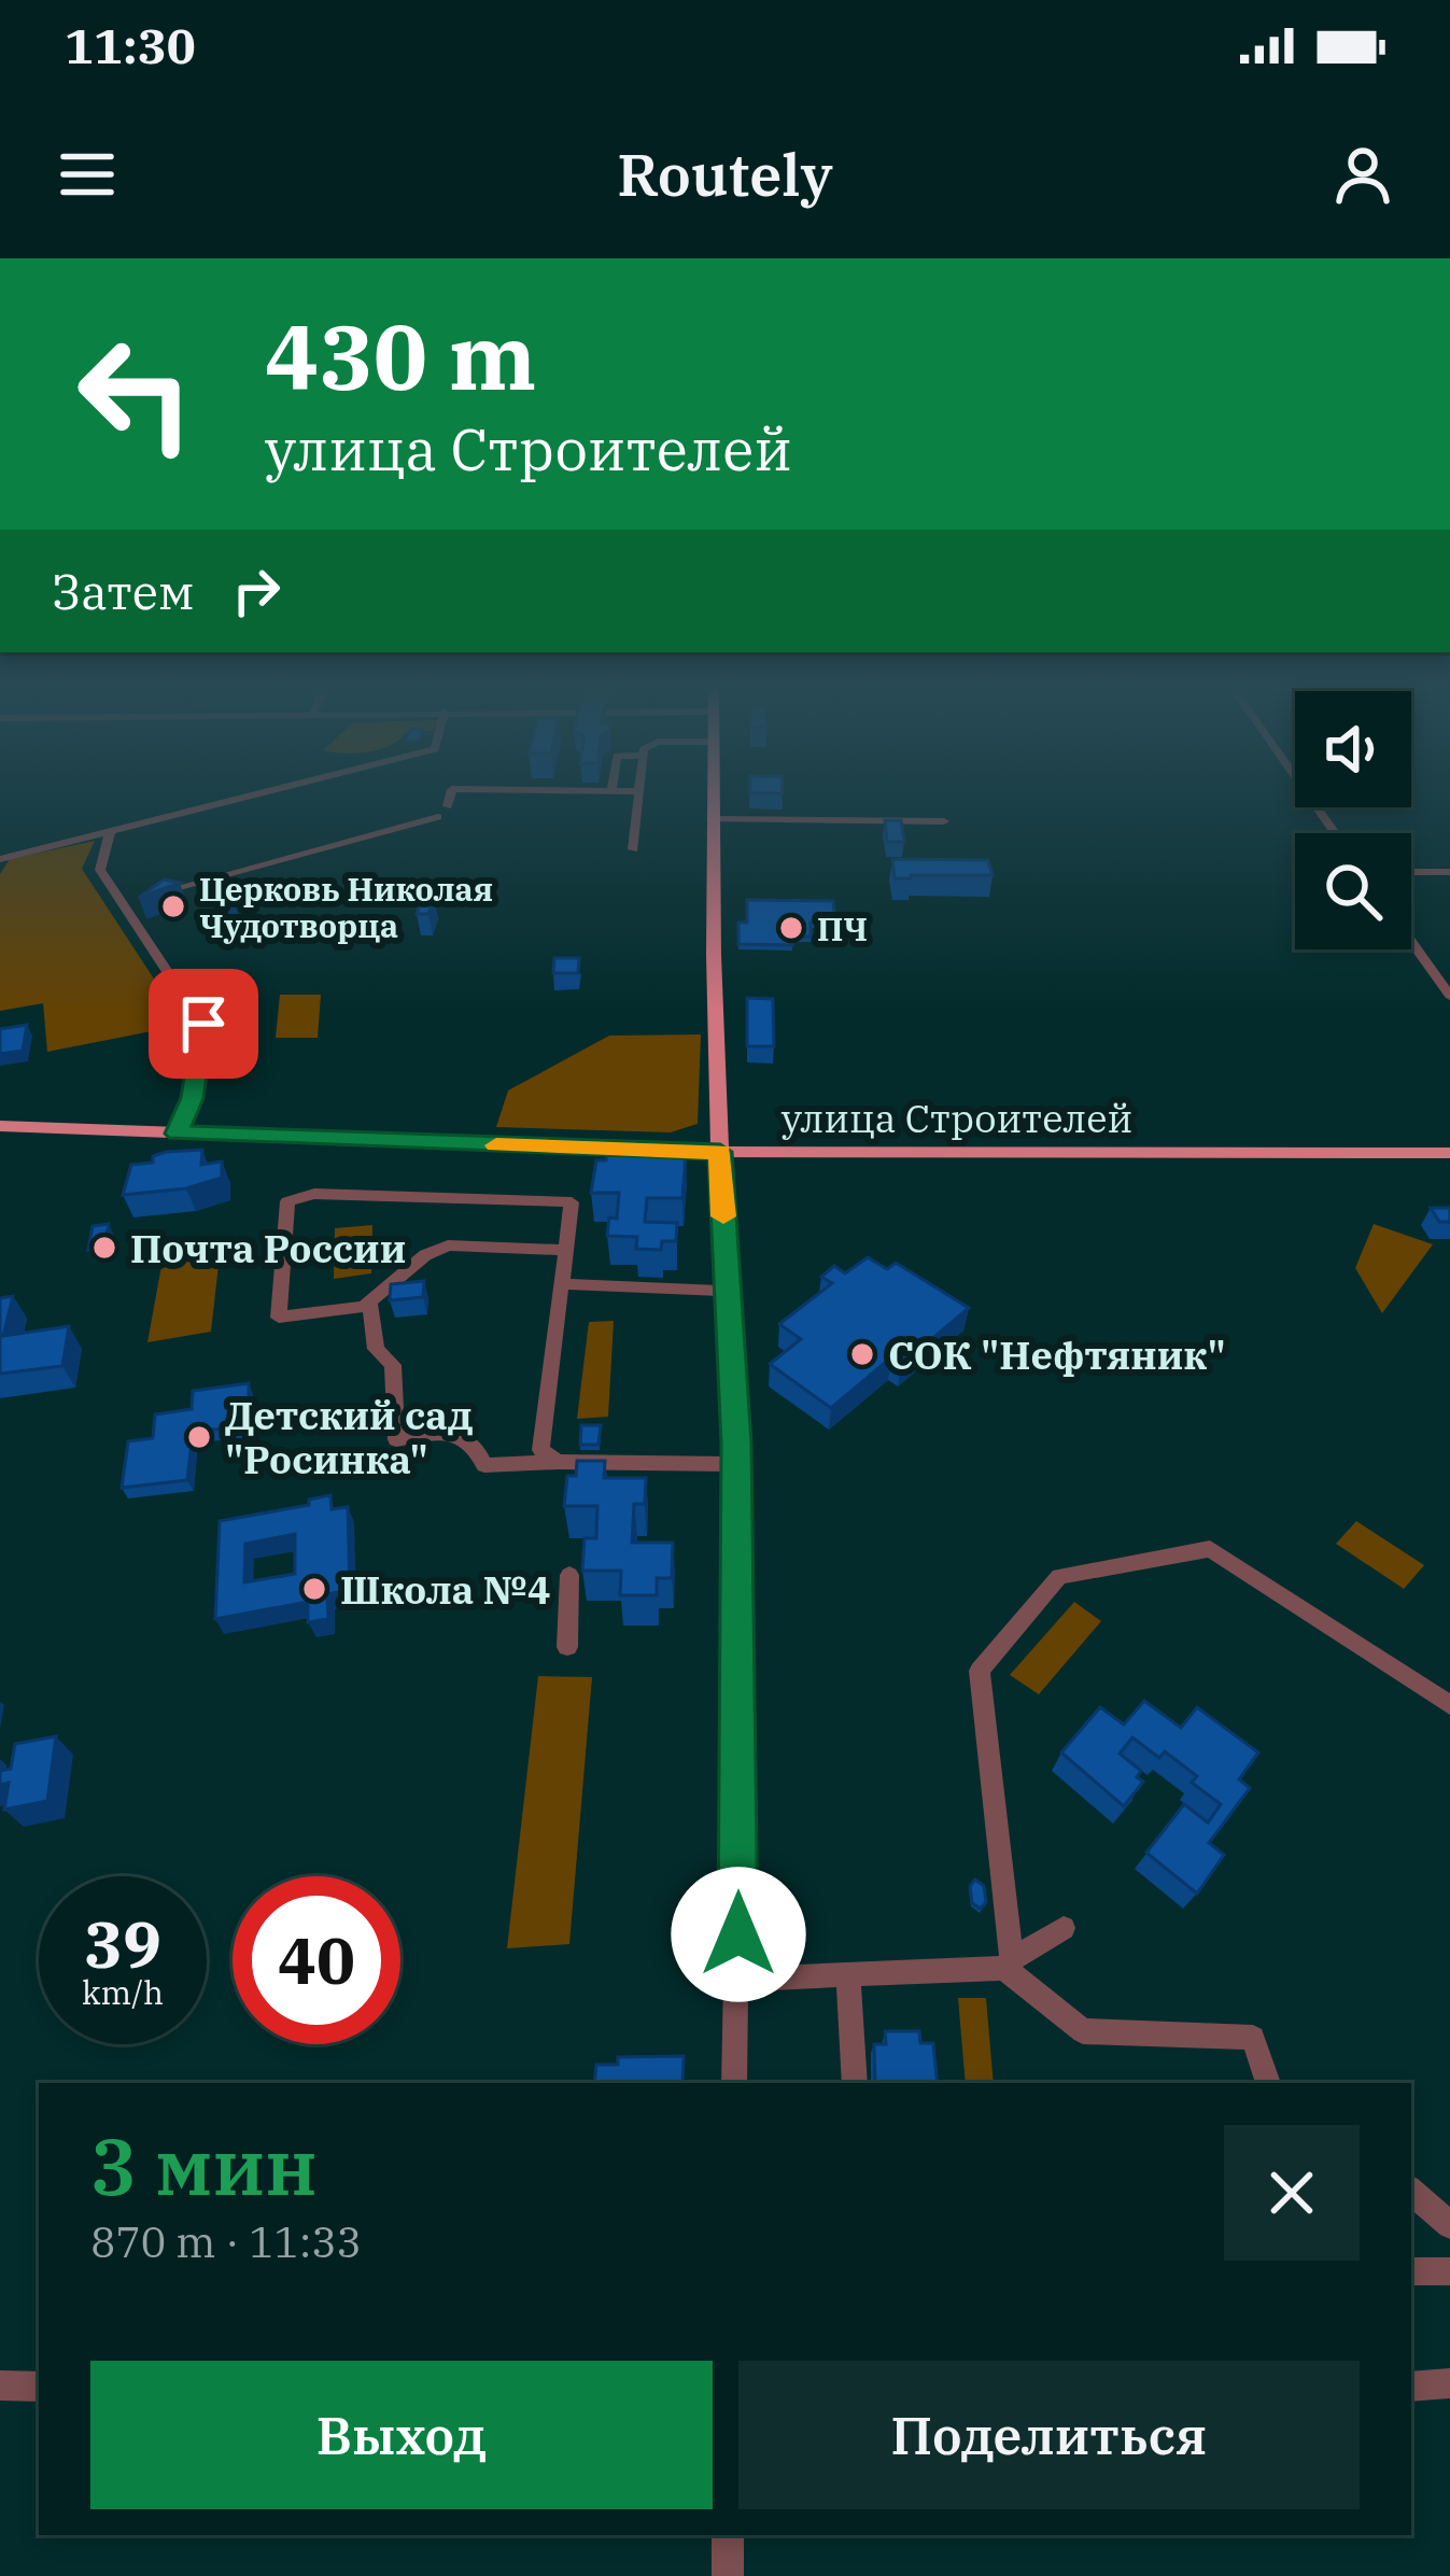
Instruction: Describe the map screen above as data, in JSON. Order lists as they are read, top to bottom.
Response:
{
  "streets": {
    "main road": ["улица Строителей"]
  },
  "places": [
    "Церковь Николая Чудотворца",
    "ПЧ",
    "Почта России",
    "СОК \"Нефтяник\"",
    "Детский сад \"Росинка\"",
    "Школа №4"
  ],
  "page": {
    "status": "11:30",
    "header": "Routely",
    "turn": ["430 m", "улица Строителей"],
    "then": "Затем",
    "speed": "39 km/h",
    "limit": "40",
    "heading": ["3 мин", "870 m · 11:33"],
    "buttons": ["Выход", "Поделиться"]
  }
}
